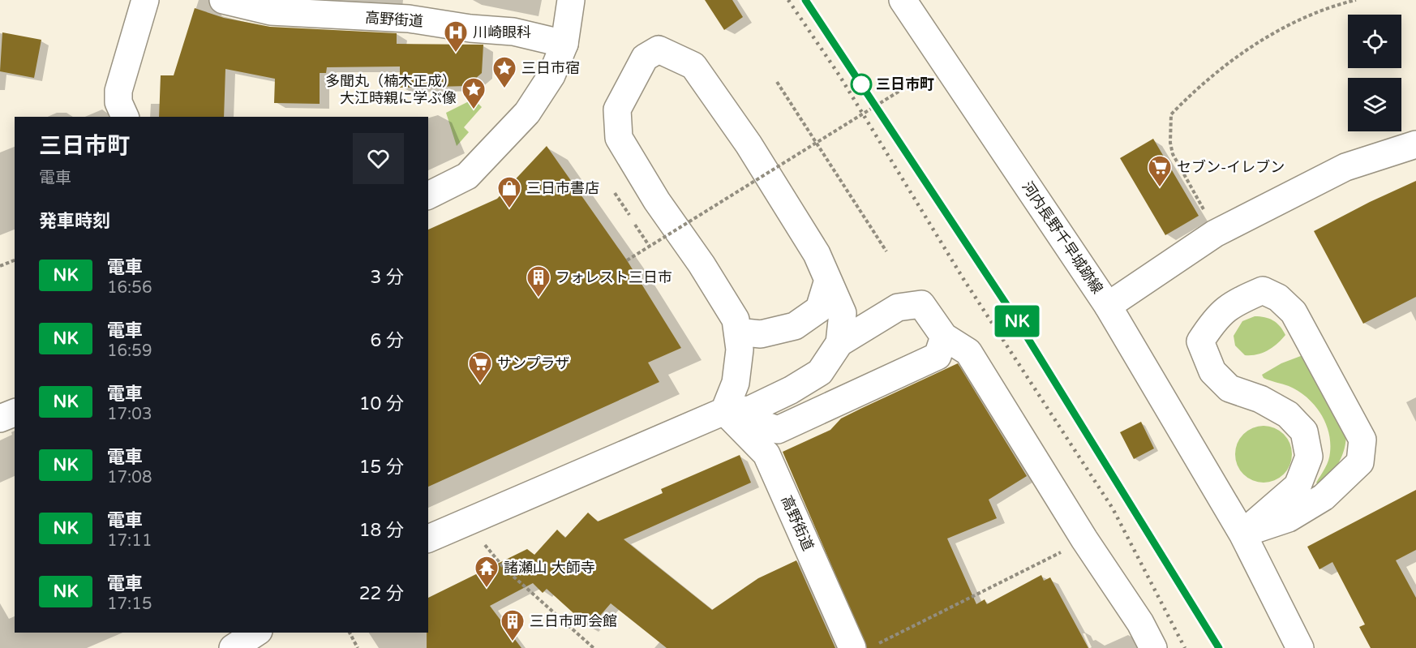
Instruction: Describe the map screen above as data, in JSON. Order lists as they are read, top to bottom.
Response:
{
  "streets": {
    "street": ["高野街道", "河内長野千早城跡線"]
  },
  "places": {
    "hospital": ["川崎眼科"],
    "other": ["三日市町"],
    "place": ["三日市宿", "多聞丸（楠木正成） 大江時親に学ぶ像"],
    "supermarket": ["セブン-イレブン", "サンプラザ"],
    "shop": ["三日市書店"],
    "building": ["フォレスト三日市", "三日市町会館"],
    "temple": ["諸瀬山 大師寺"]
  },
  "page": {
    "on_map": "NK",
    "heading": [
      ["三日市町", "電車"],
      "発車時刻"
    ],
    "list": [
      {
        "mark": "NK",
        "name": "電車",
        "note": "16:56",
        "value": "3 分"
      },
      {
        "mark": "NK",
        "name": "電車",
        "note": "16:59",
        "value": "6 分"
      },
      {
        "mark": "NK",
        "name": "電車",
        "note": "17:03",
        "value": "10 分"
      },
      {
        "mark": "NK",
        "name": "電車",
        "note": "17:08",
        "value": "15 分"
      },
      {
        "mark": "NK",
        "name": "電車",
        "note": "17:11",
        "value": "18 分"
      },
      {
        "mark": "NK",
        "name": "電車",
        "note": "17:15",
        "value": "22 分"
      }
    ]
  }
}
